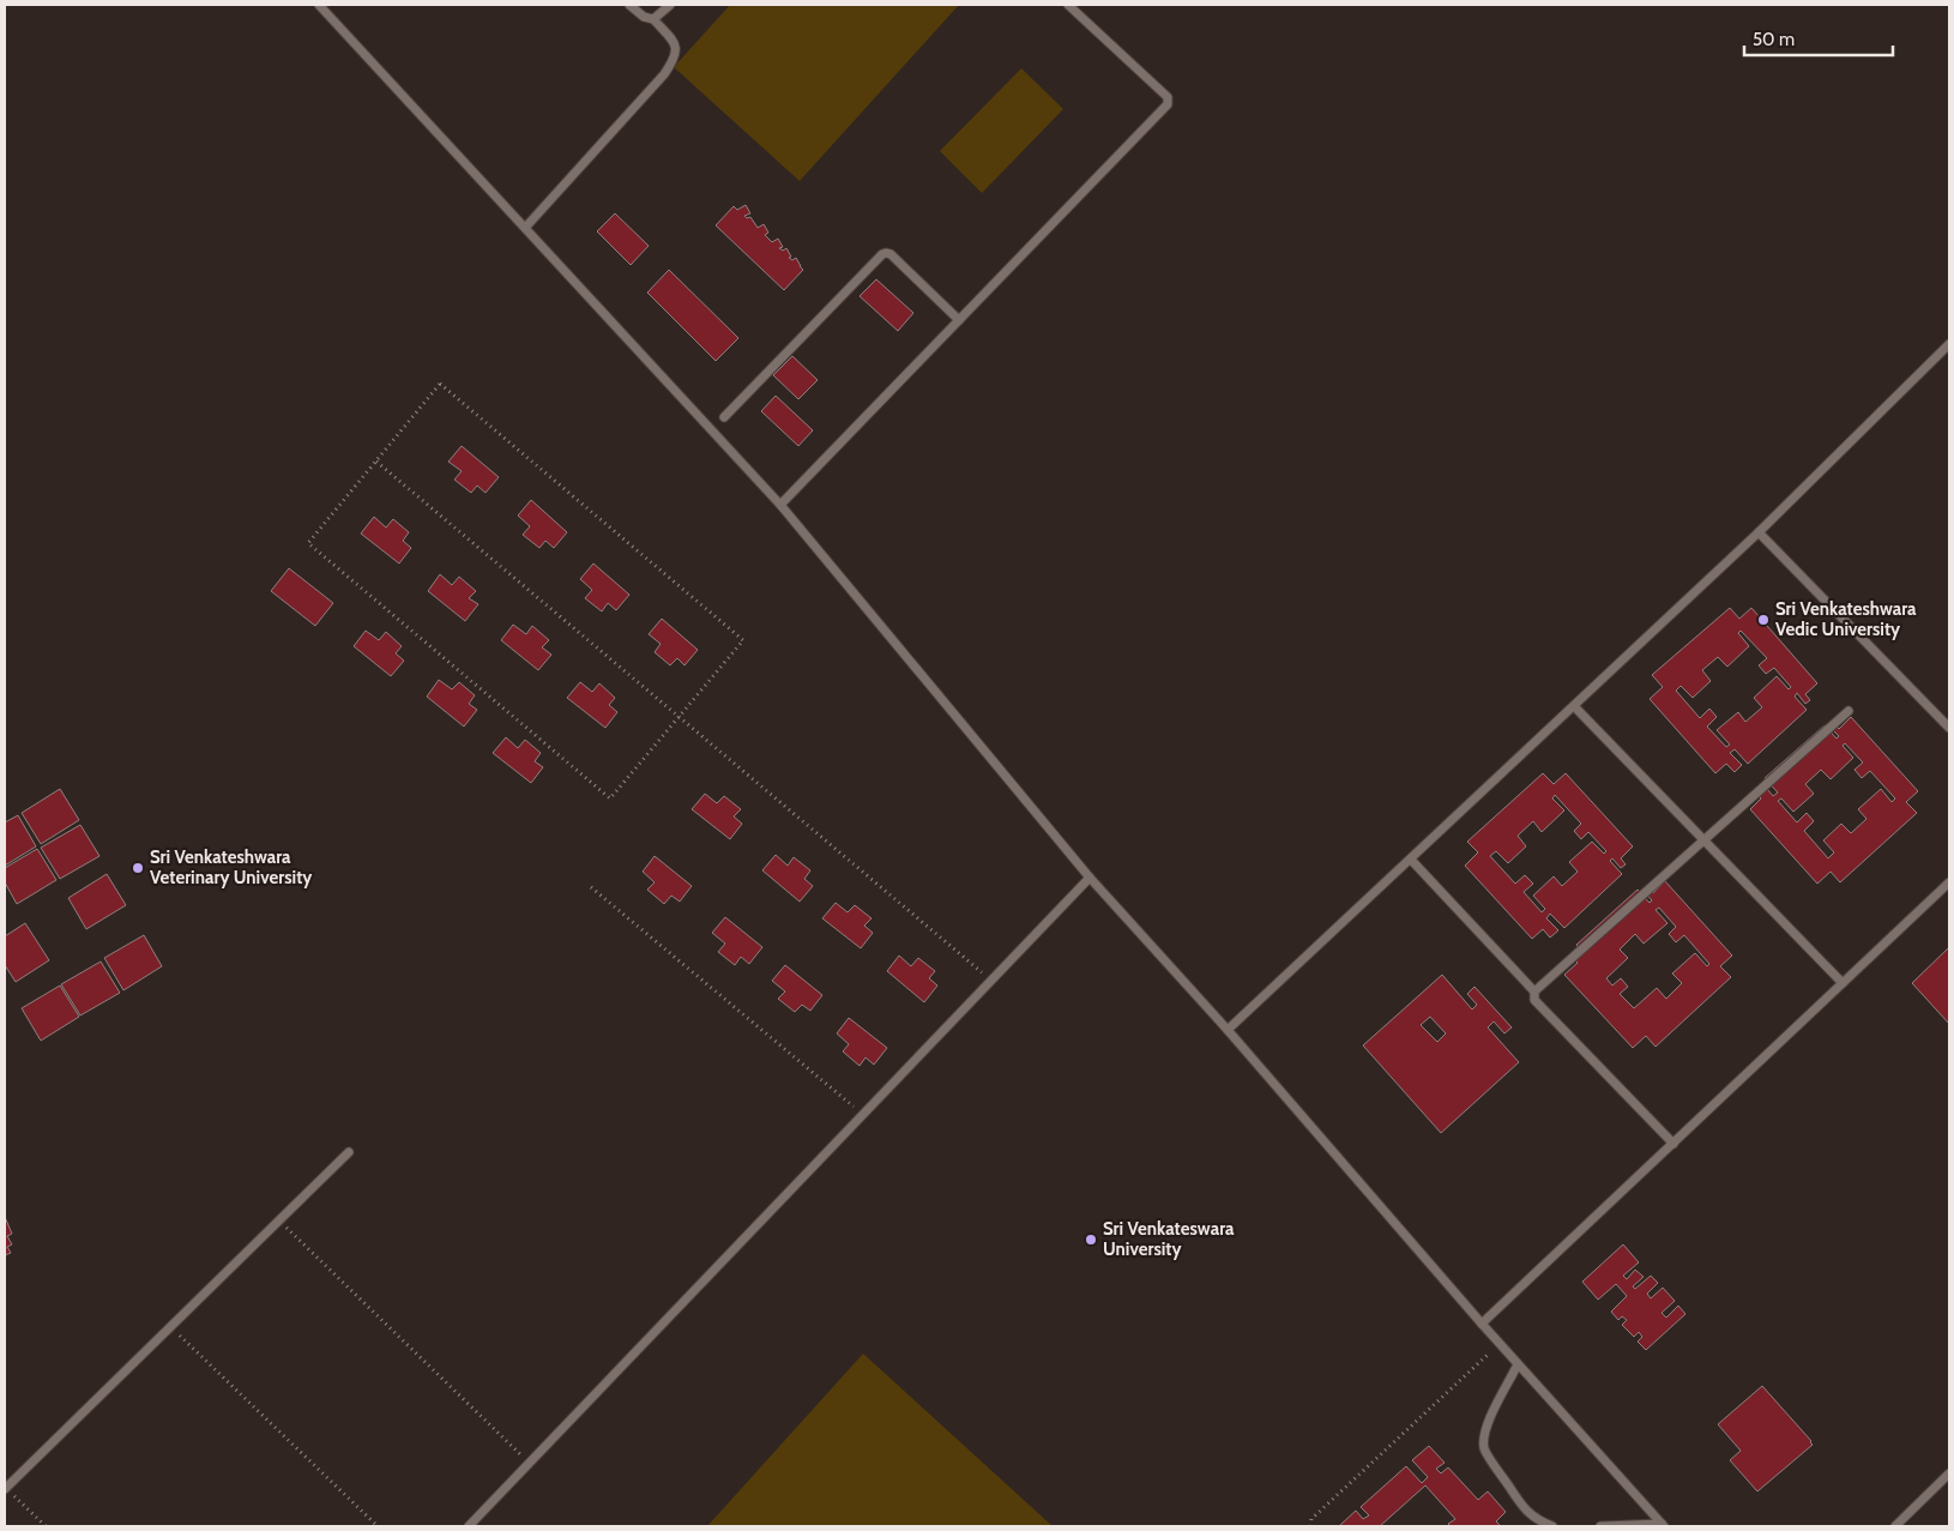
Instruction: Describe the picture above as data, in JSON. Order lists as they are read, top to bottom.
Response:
{
  "places": ["Sri Venkateshwara Vedic University", "Sri Venkateshwara Veterinary University", "Sri Venkateswara University"],
  "scale_bar": "50 m"
}
